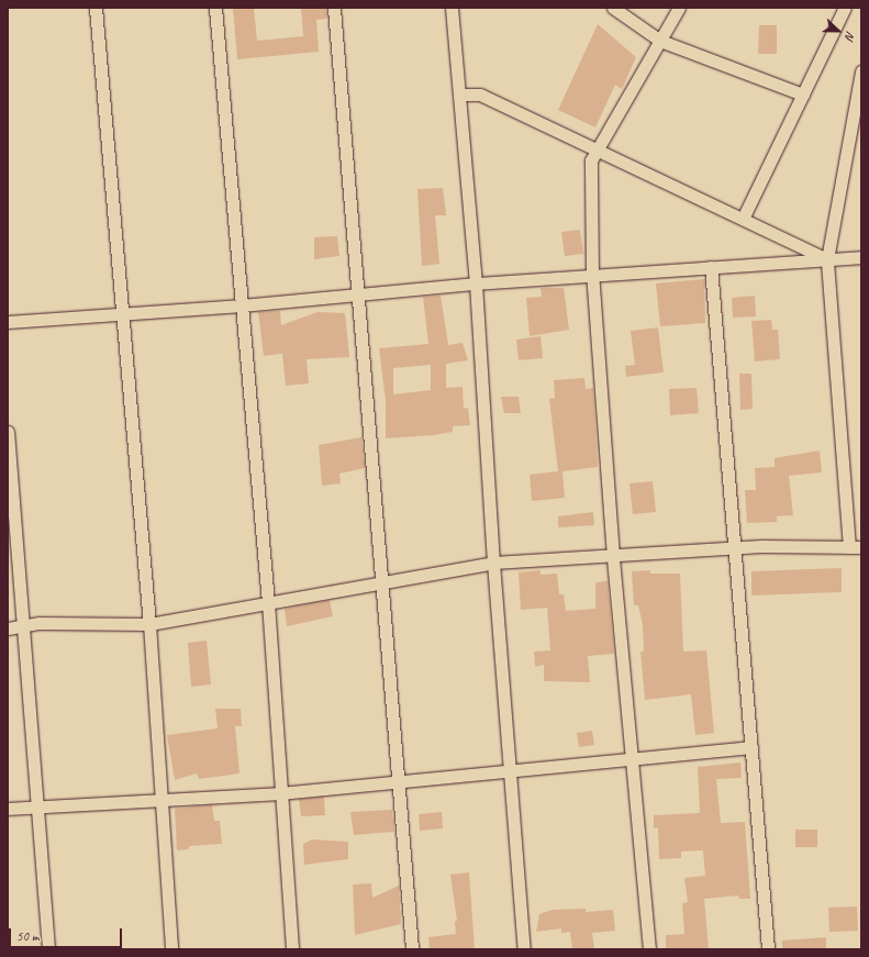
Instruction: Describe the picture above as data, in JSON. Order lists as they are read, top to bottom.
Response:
{
  "scale_bar": "50 m",
  "north": "right"
}
